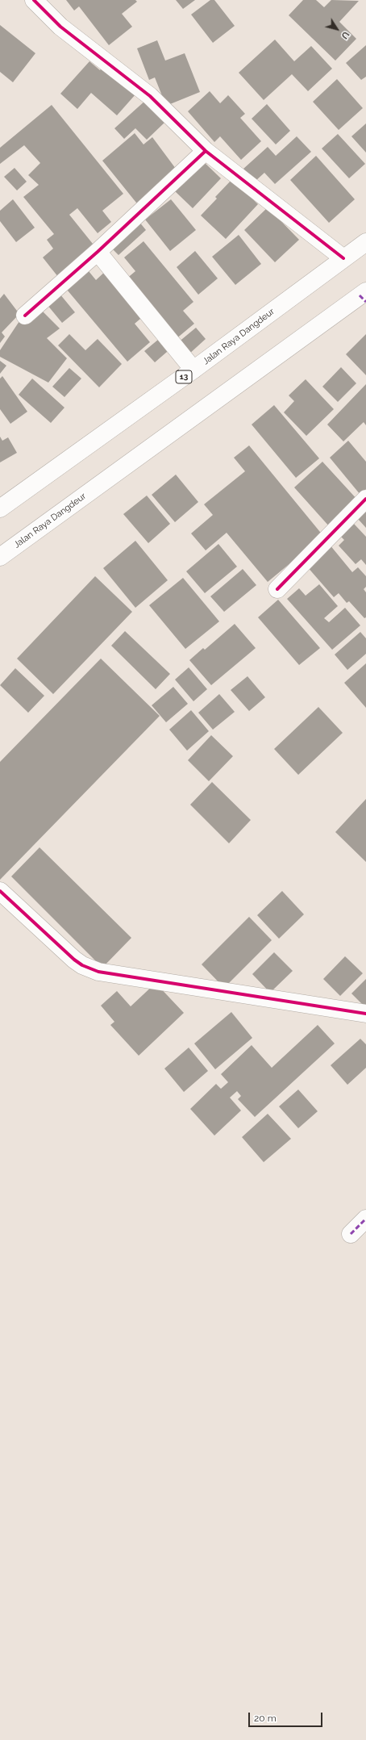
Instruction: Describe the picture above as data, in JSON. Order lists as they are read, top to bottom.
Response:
{
  "streets": {
    "main road": ["Jalan Raya Dangdeur", "13"]
  },
  "scale_bar": "20 m",
  "north": "bottom right"
}
